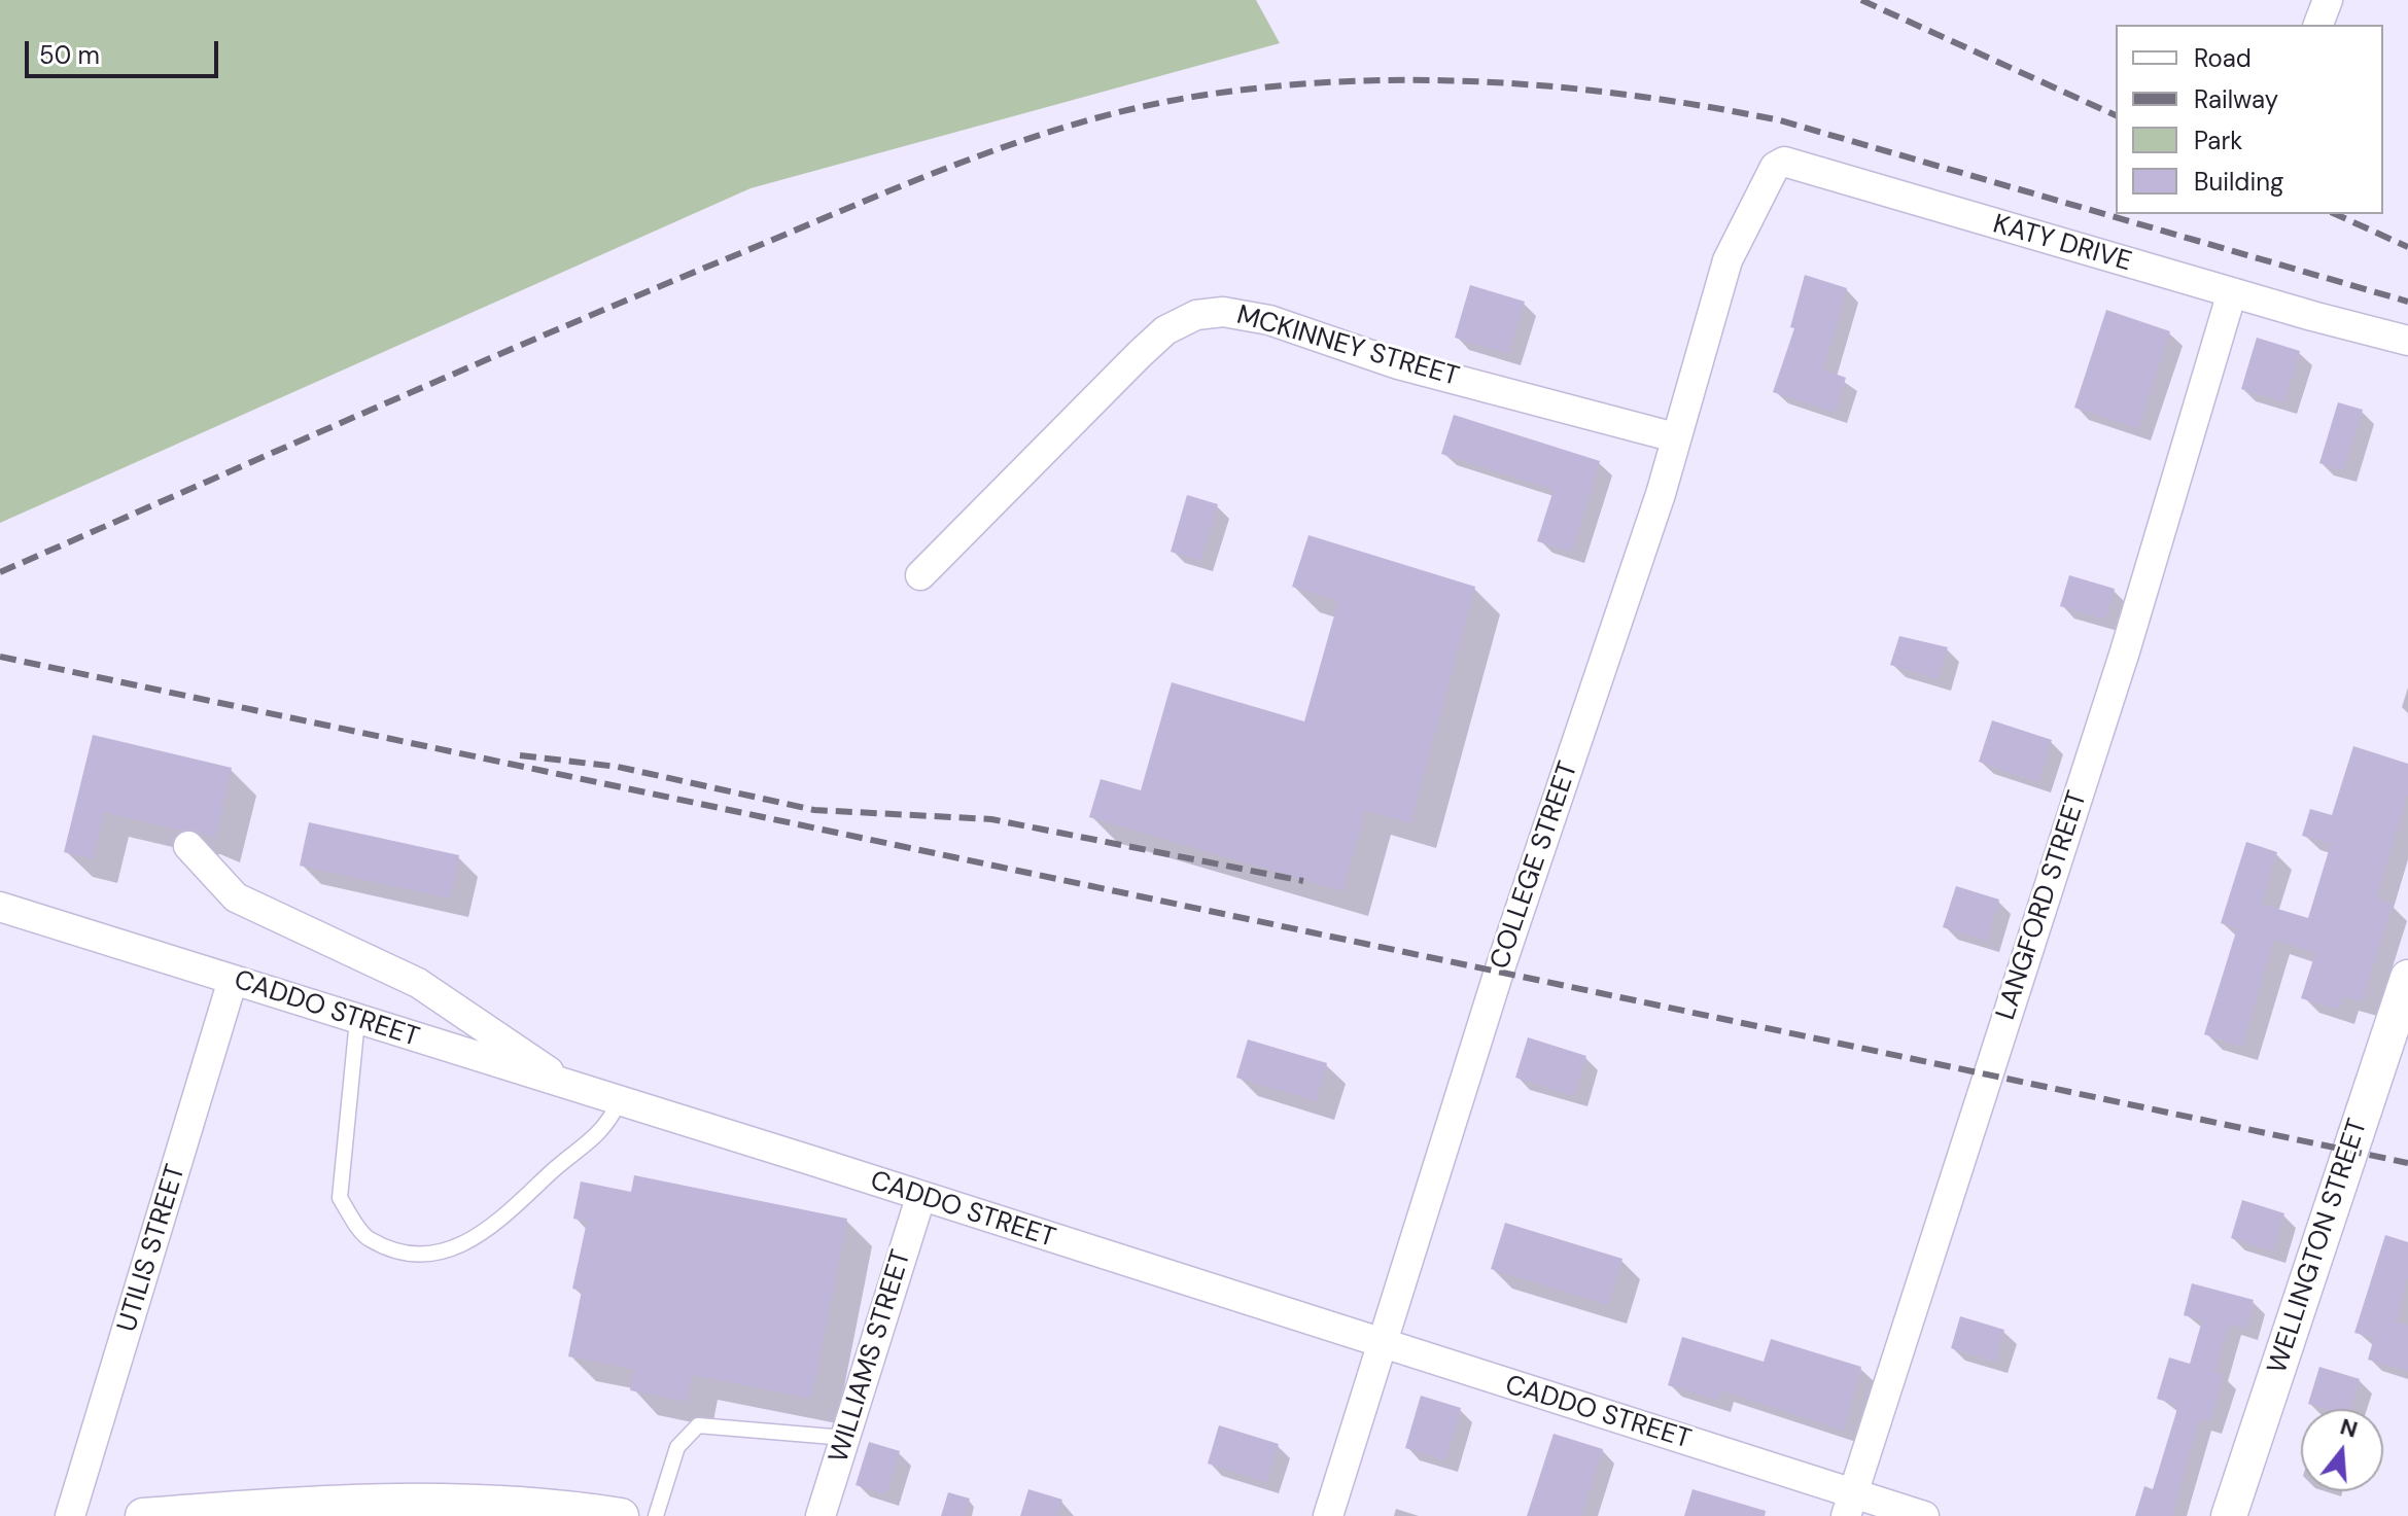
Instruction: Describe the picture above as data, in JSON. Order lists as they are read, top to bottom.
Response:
{
  "streets": {
    "street": [
      "KATY DRIVE",
      "MCKINNEY STREET",
      "COLLEGE STREET",
      "LANGFORD STREET",
      "CADDO STREET",
      "WELLINGTON STREET",
      "UTILIS STREET",
      "WILLIAMS STREET"
    ]
  },
  "crossings": [
    ["KATY DRIVE", "COLLEGE STREET"],
    ["KATY DRIVE", "LANGFORD STREET"],
    ["MCKINNEY STREET", "COLLEGE STREET"],
    ["COLLEGE STREET", "CADDO STREET"],
    ["LANGFORD STREET", "CADDO STREET"],
    ["CADDO STREET", "UTILIS STREET"],
    ["CADDO STREET", "WILLIAMS STREET"]
  ],
  "legend": [
    "Road",
    "Railway",
    "Park",
    "Building"
  ],
  "scale_bar": "50 m",
  "north": "top"
}
